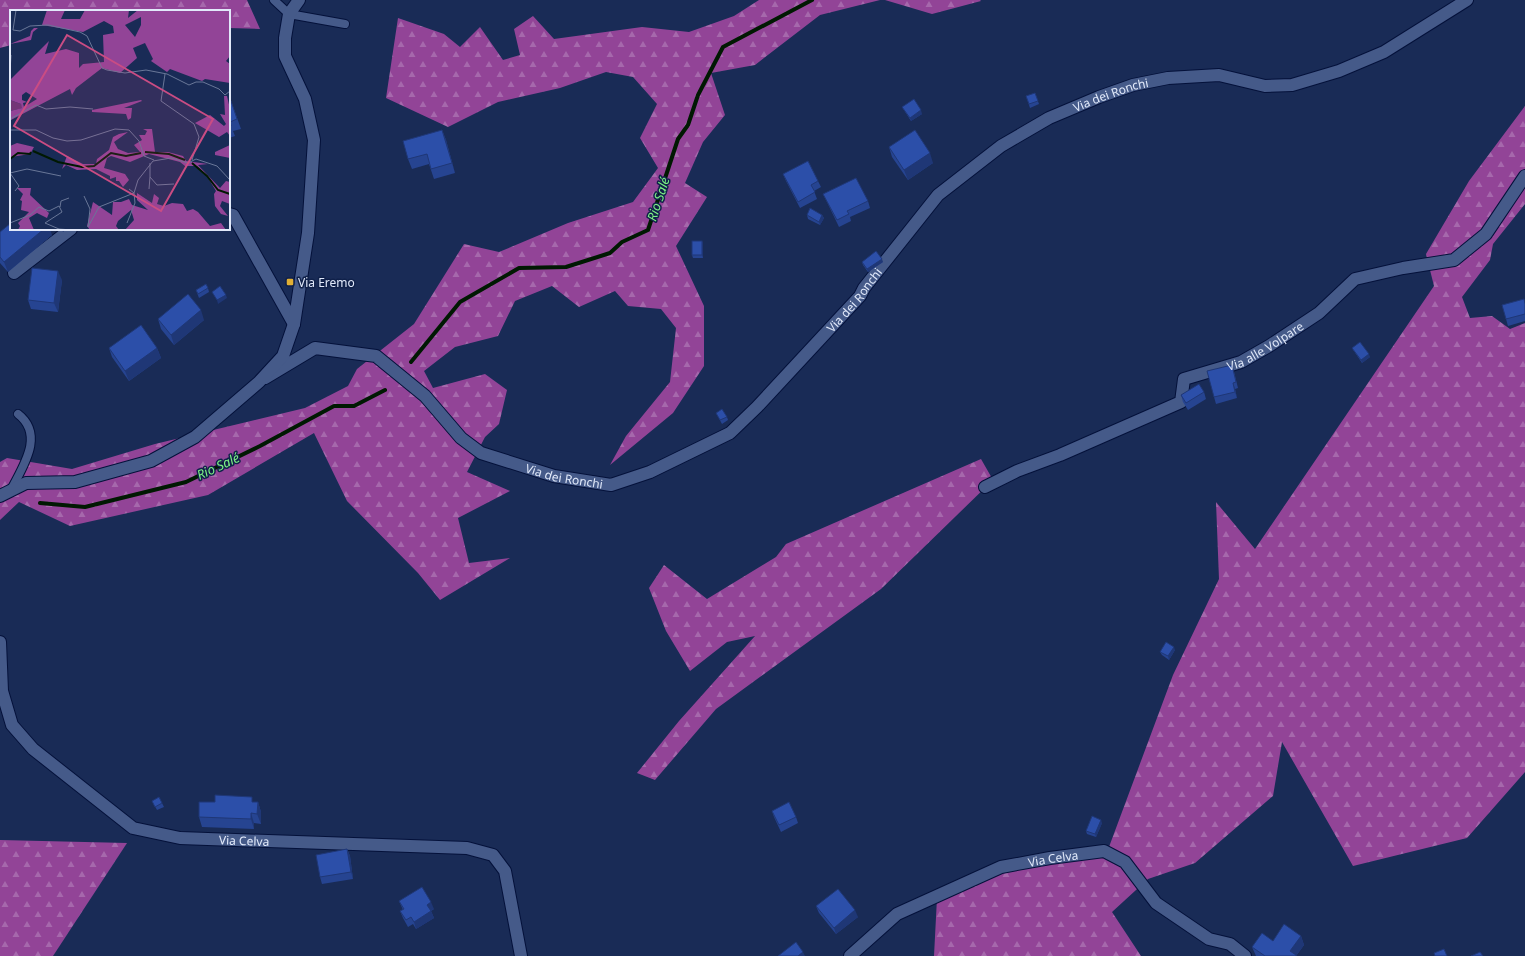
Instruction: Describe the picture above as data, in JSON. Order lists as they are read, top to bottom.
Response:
{
  "streets": {
    "street": ["Via dei Ronchi", "Via alle Volpare", "Via Celva"]
  },
  "water": ["Rio Salé"],
  "places": {
    "transit": ["Via Eremo"]
  }
}
